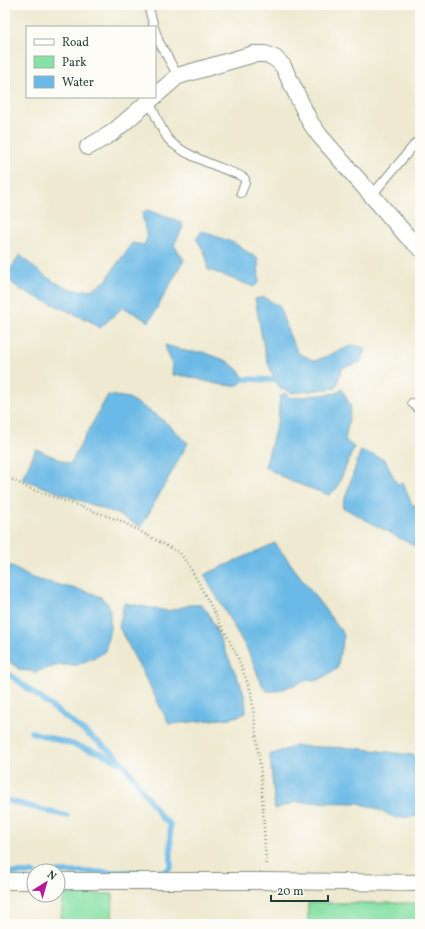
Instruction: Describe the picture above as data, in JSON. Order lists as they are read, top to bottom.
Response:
{
  "legend": ["Road", "Park", "Water"],
  "scale_bar": "20 m",
  "north": "top right"
}
